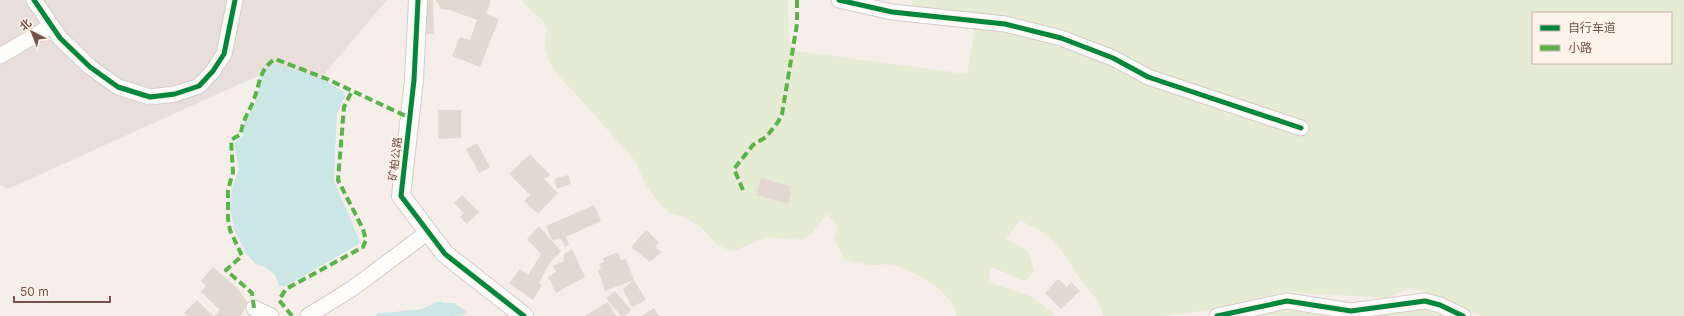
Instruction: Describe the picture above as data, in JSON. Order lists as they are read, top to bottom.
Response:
{
  "streets": {
    "street": ["矿柏公路"]
  },
  "legend": ["自行车道", "小路"],
  "scale_bar": "50 m",
  "north": "top left"
}
